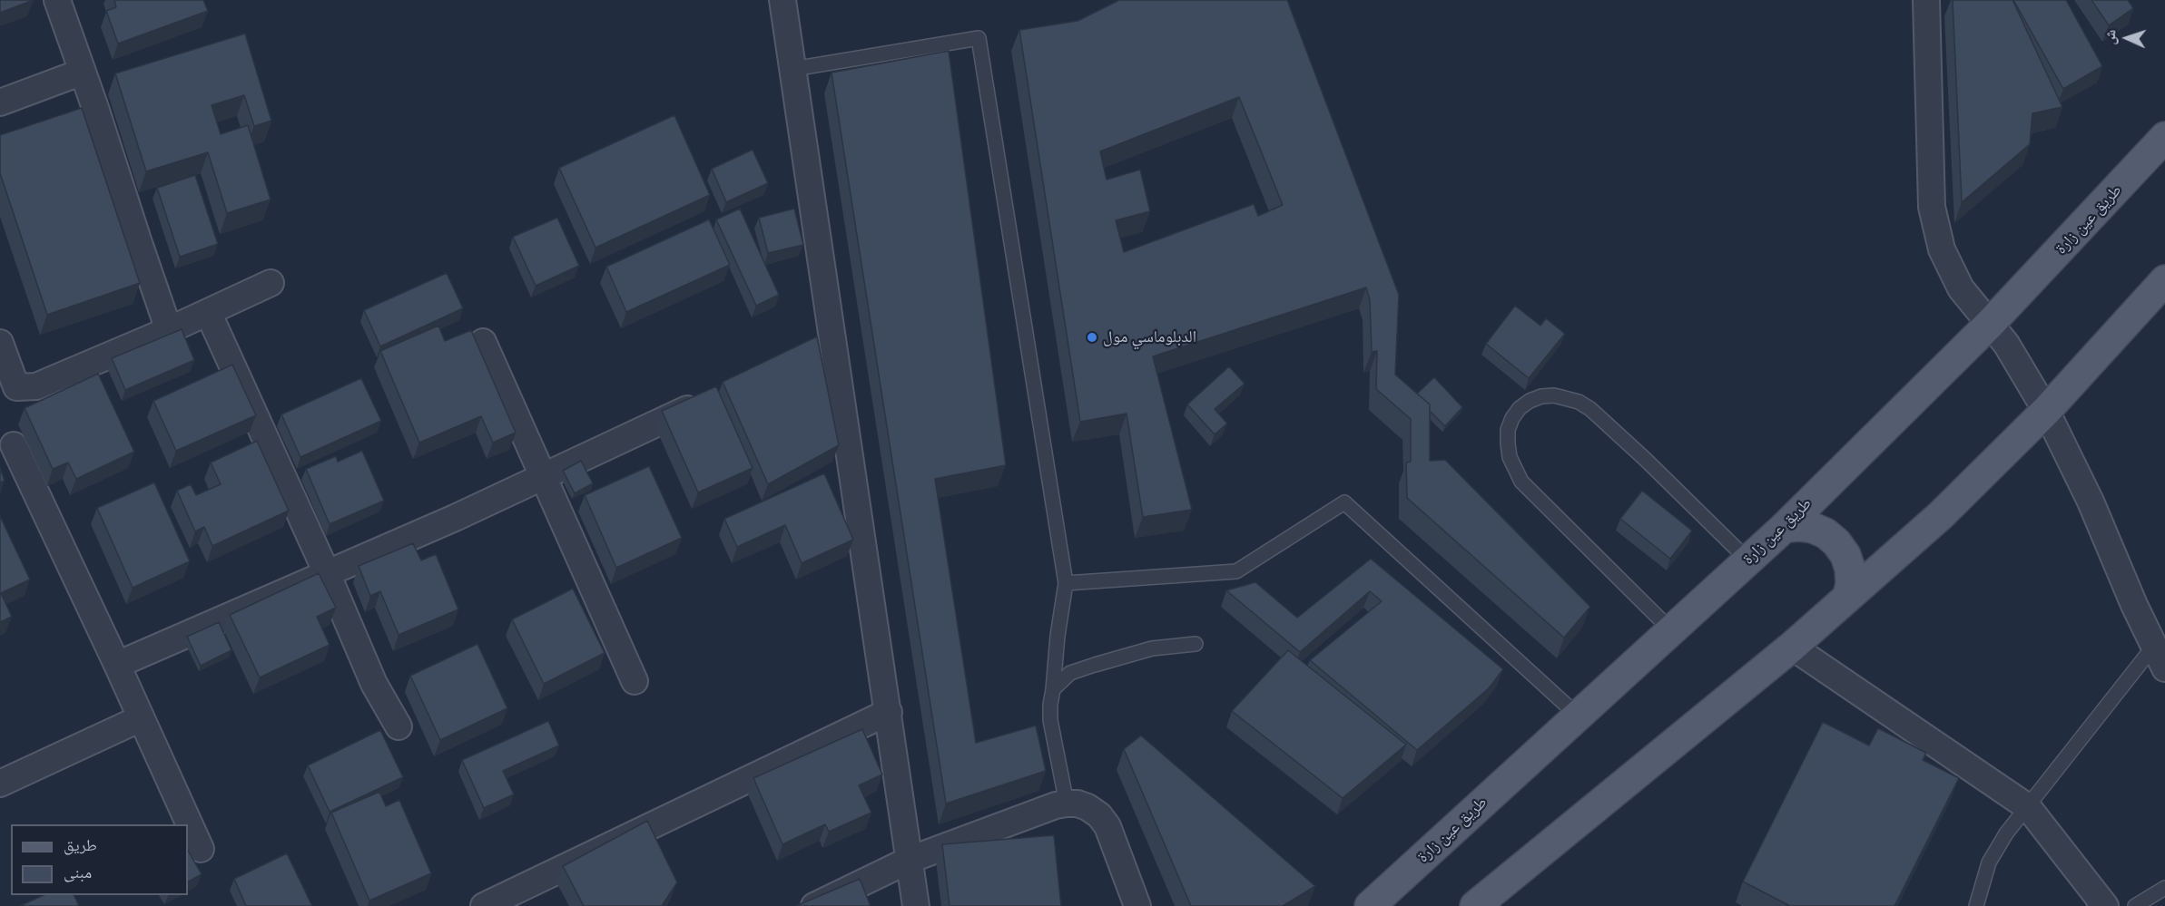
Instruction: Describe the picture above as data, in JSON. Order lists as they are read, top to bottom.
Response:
{
  "streets": {
    "main road": ["طريق عين زارة"]
  },
  "places": ["الدبلوماسي مول"],
  "legend": ["طريق", "مبنى"],
  "north": "left"
}
